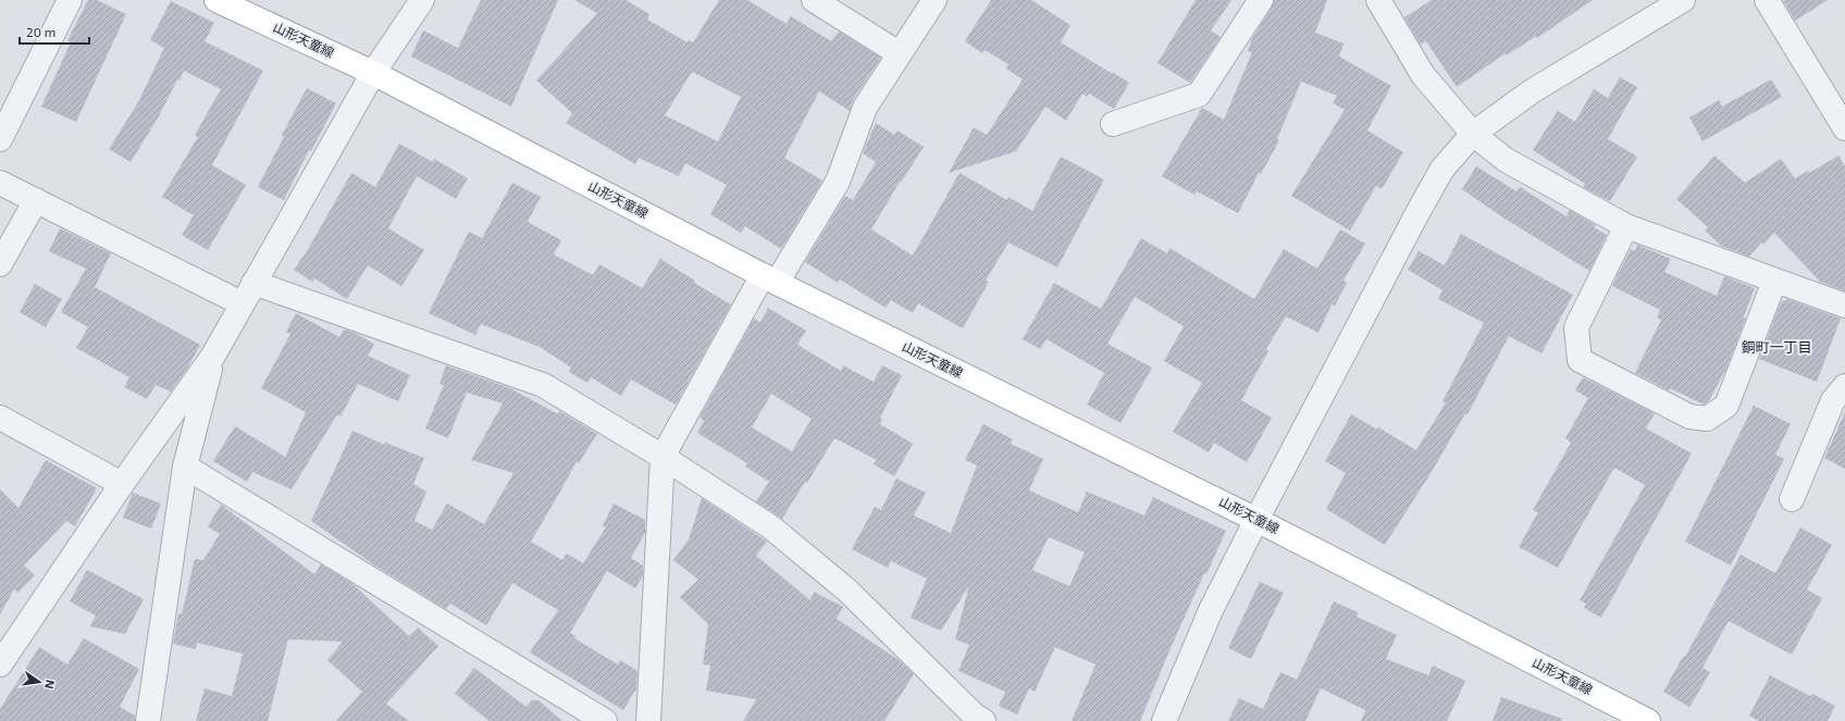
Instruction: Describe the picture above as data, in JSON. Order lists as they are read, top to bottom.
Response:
{
  "streets": {
    "main road": ["山形天童線"]
  },
  "districts": ["銅町一丁目"],
  "scale_bar": "20 m",
  "north": "right"
}
